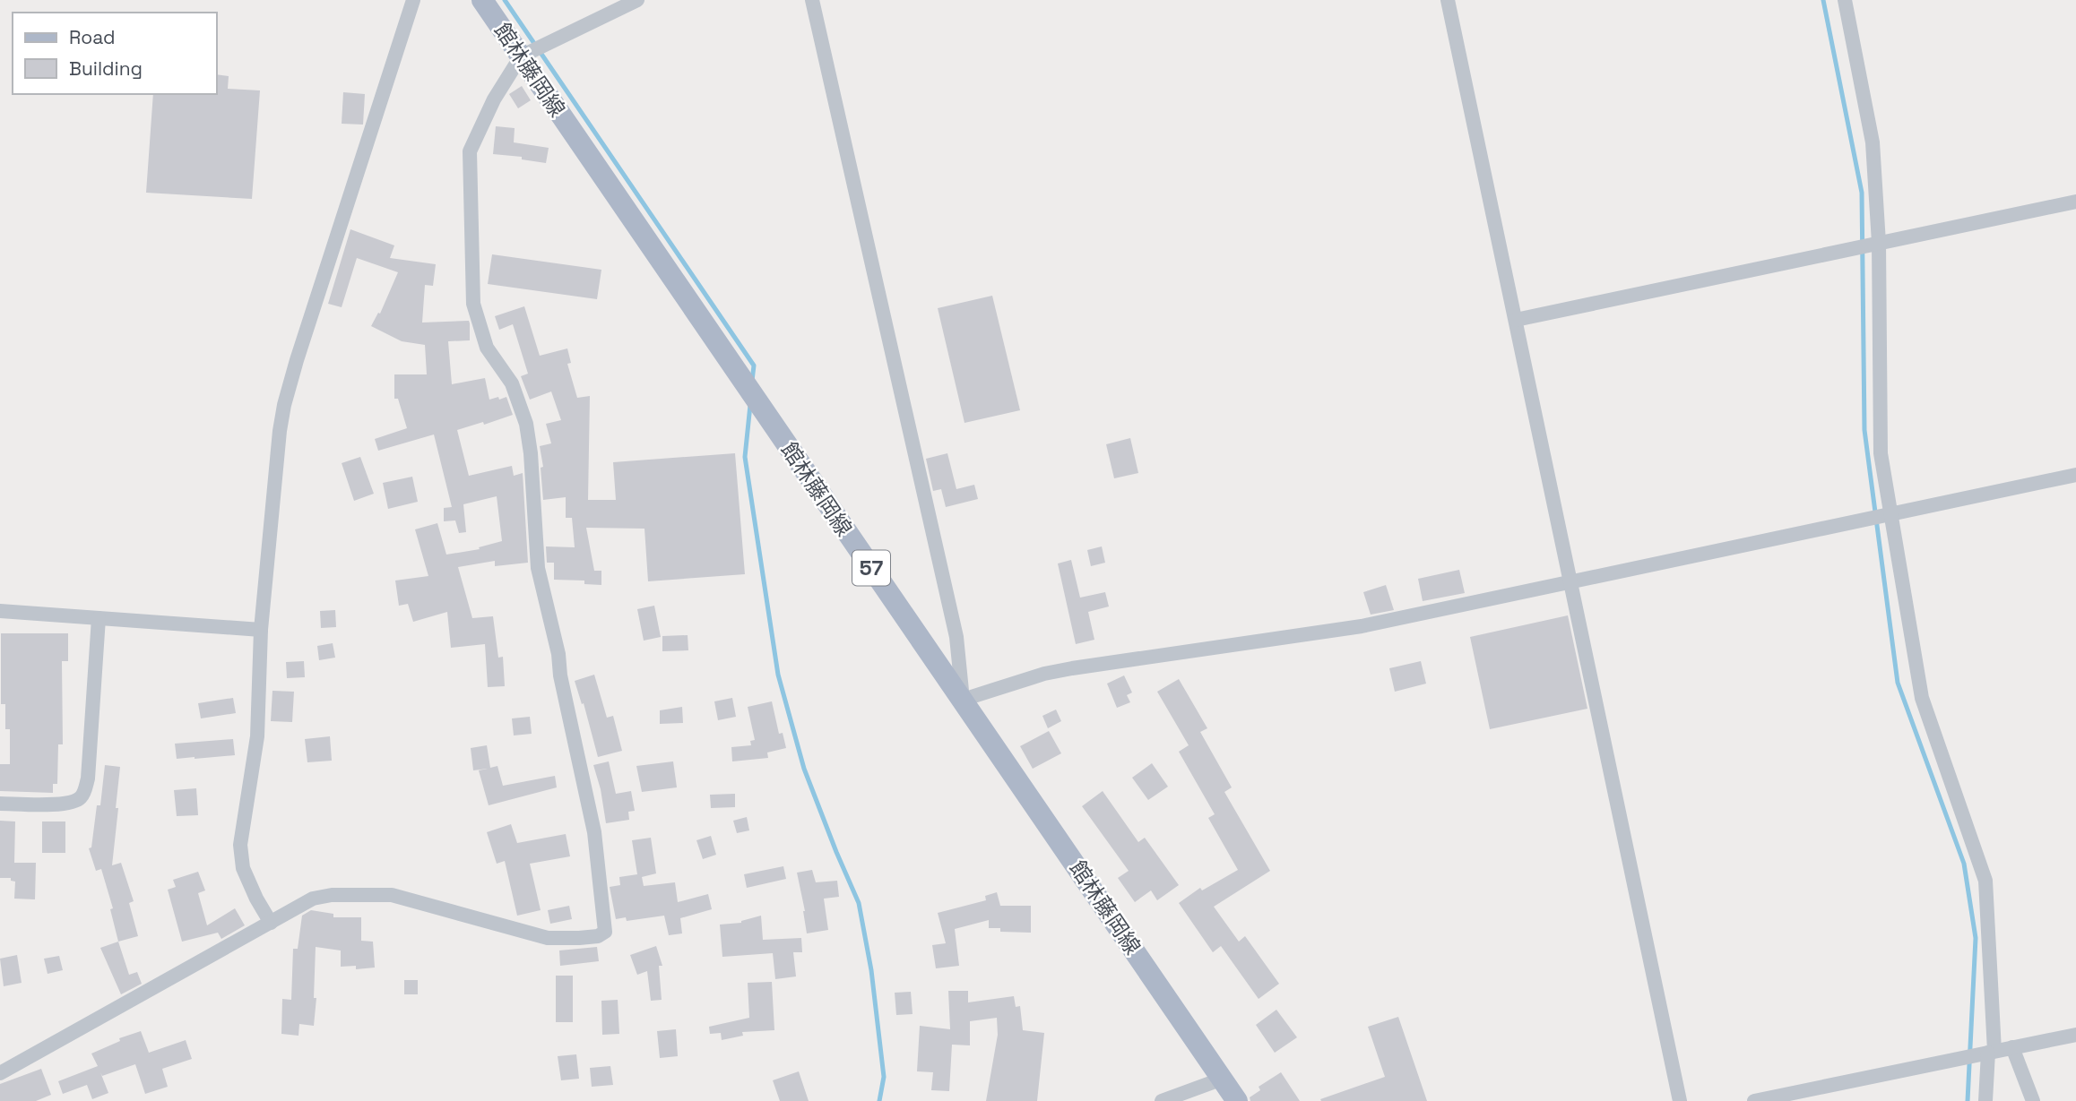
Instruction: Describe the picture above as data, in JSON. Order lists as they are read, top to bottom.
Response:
{
  "streets": {
    "main road": ["館林藤岡線", "57"]
  },
  "legend": ["Road", "Building"]
}
